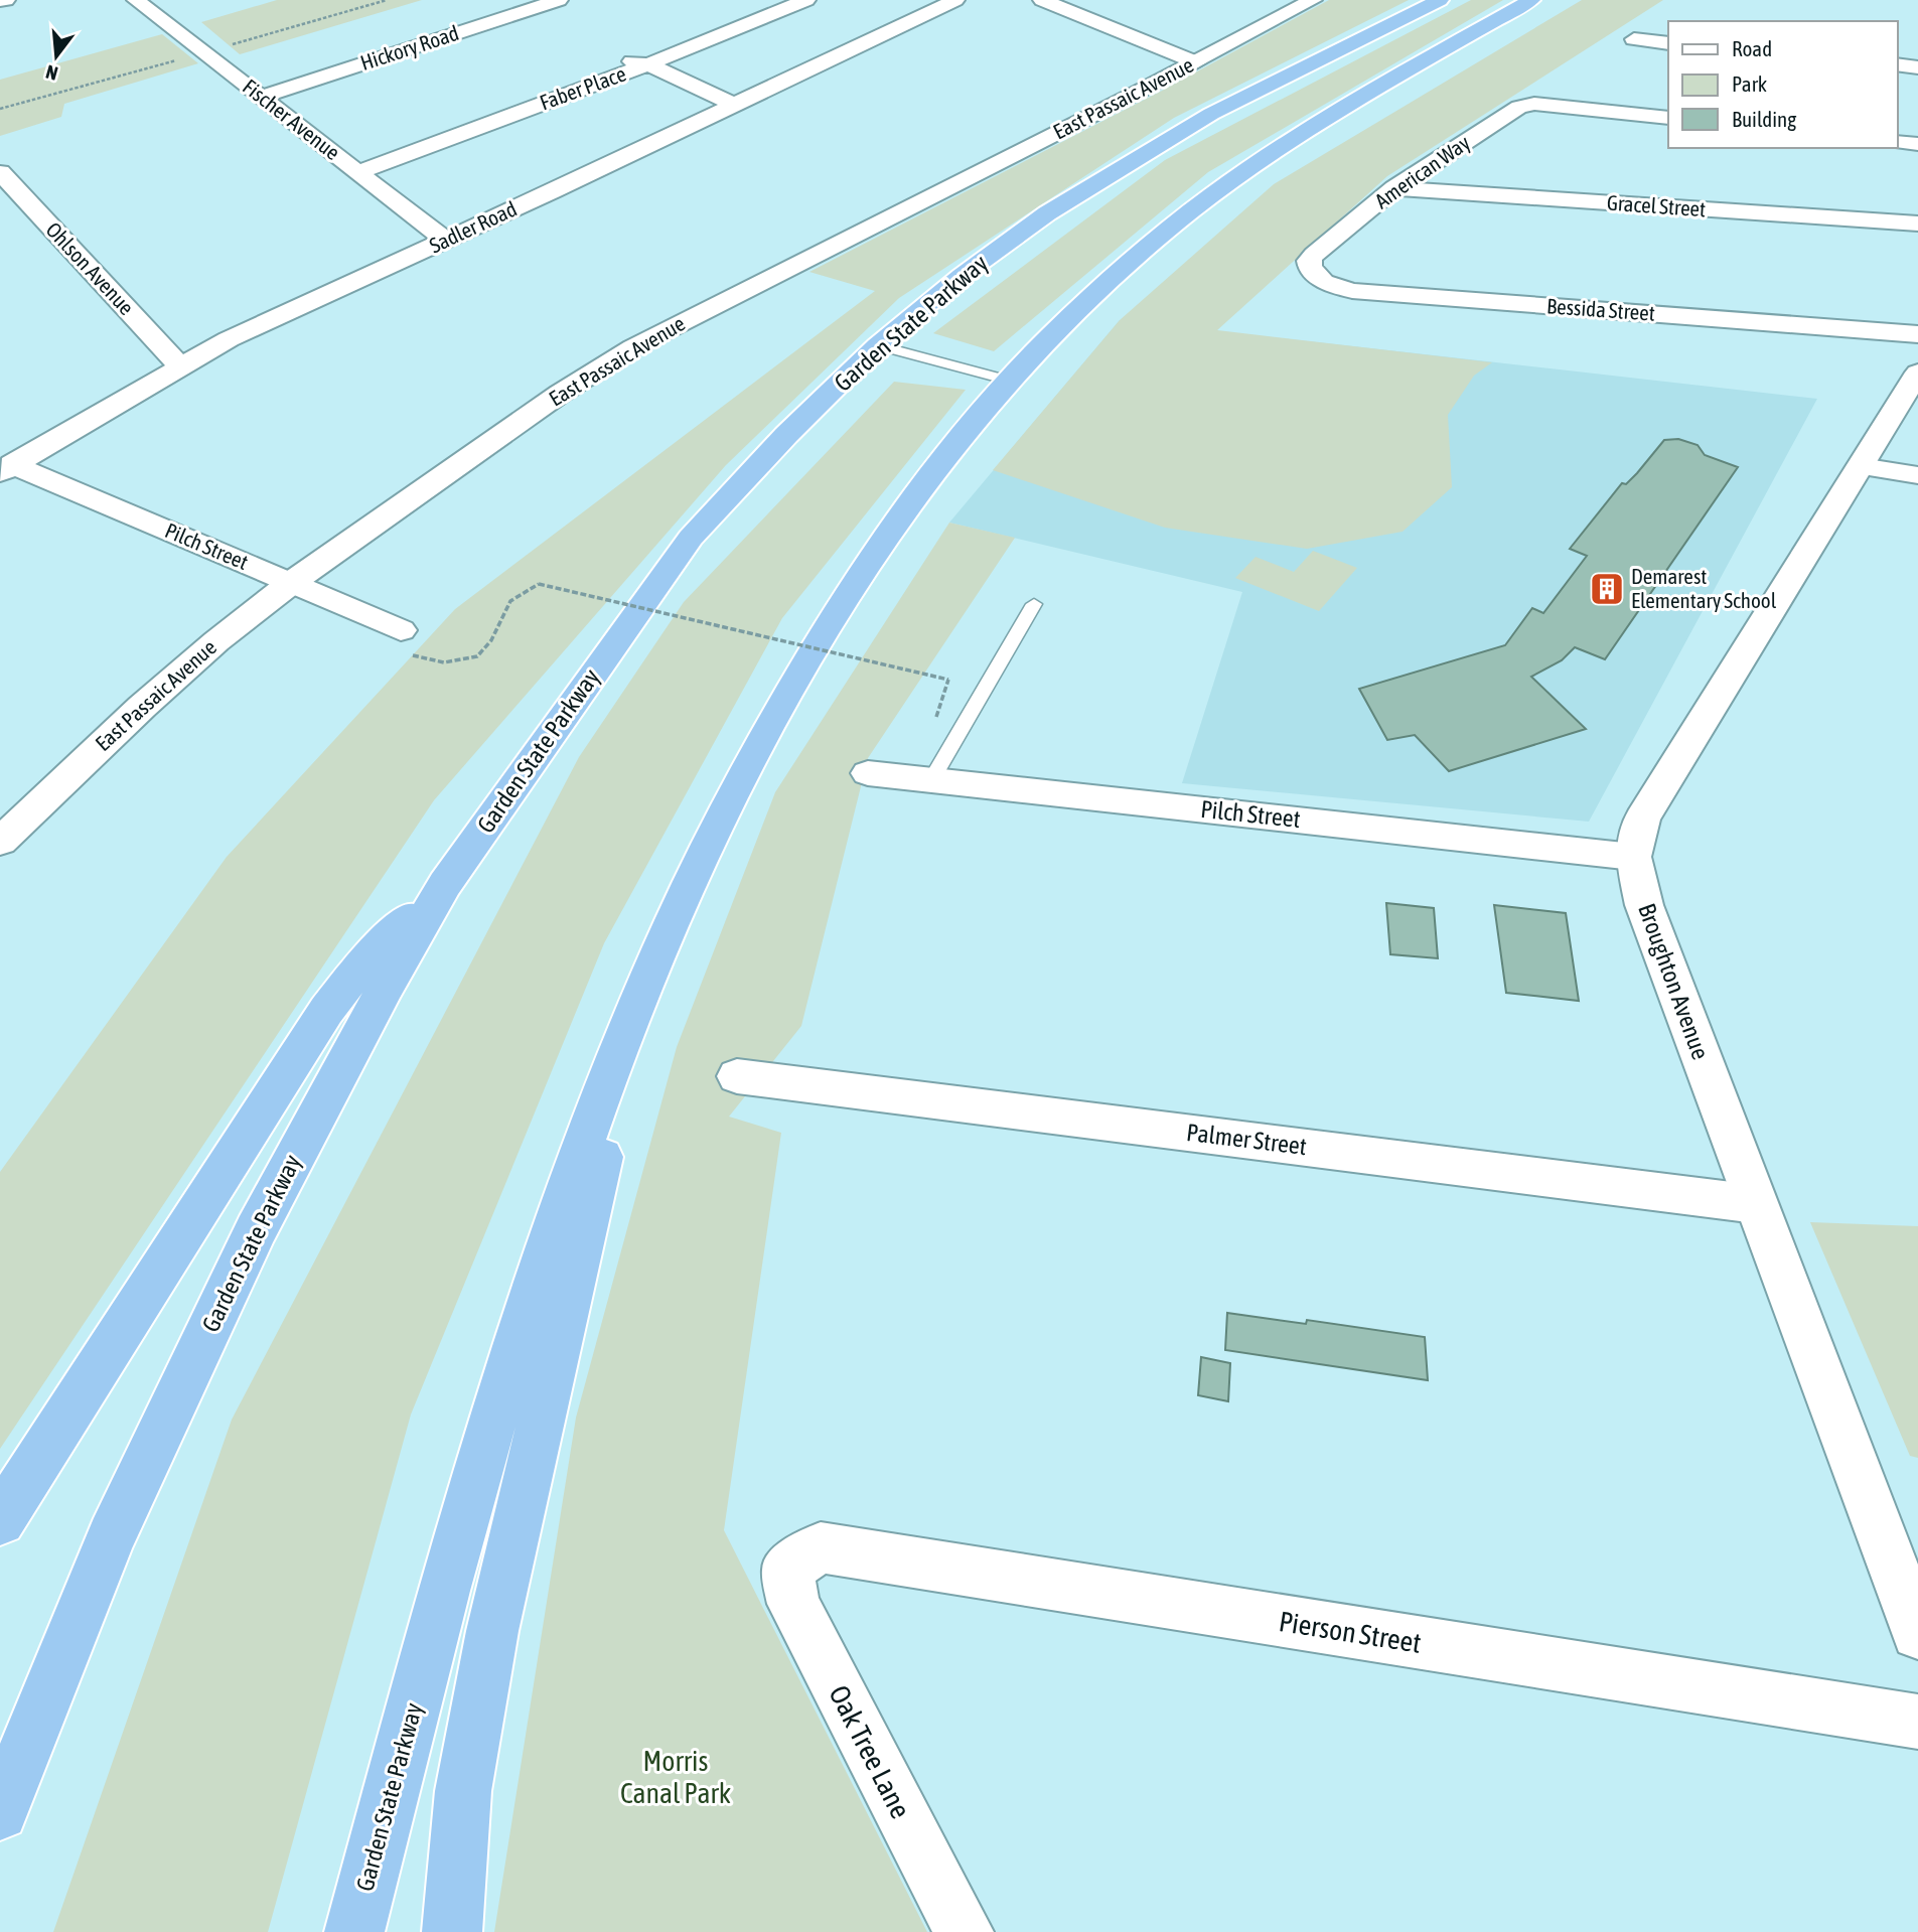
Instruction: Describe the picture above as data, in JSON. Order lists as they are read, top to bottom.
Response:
{
  "streets": {
    "highway": ["Garden State Parkway"],
    "street": [
      "Hickory Road",
      "Faber Place",
      "East Passaic Avenue",
      "Fischer Avenue",
      "American Way",
      "Gracel Street",
      "Sadler Road",
      "Ohlson Avenue",
      "Bessida Street",
      "Pilch Street",
      "Broughton Avenue",
      "Palmer Street",
      "Pierson Street",
      "Oak Tree Lane"
    ]
  },
  "crossings": [
    ["Hickory Road", "Fischer Avenue"],
    ["Faber Place", "Fischer Avenue"],
    ["East Passaic Avenue", "Pilch Street"],
    ["Fischer Avenue", "Sadler Road"],
    ["American Way", "Gracel Street"],
    ["American Way", "Bessida Street"],
    ["Sadler Road", "Ohlson Avenue"],
    ["Sadler Road", "Pilch Street"],
    ["Pilch Street", "Broughton Avenue"],
    ["Broughton Avenue", "Palmer Street"],
    ["Pierson Street", "Oak Tree Lane"]
  ],
  "parks": ["Morris Canal Park"],
  "places": {
    "building": ["Demarest Elementary School"]
  },
  "legend": ["Road", "Park", "Building"],
  "north": "bottom"
}
